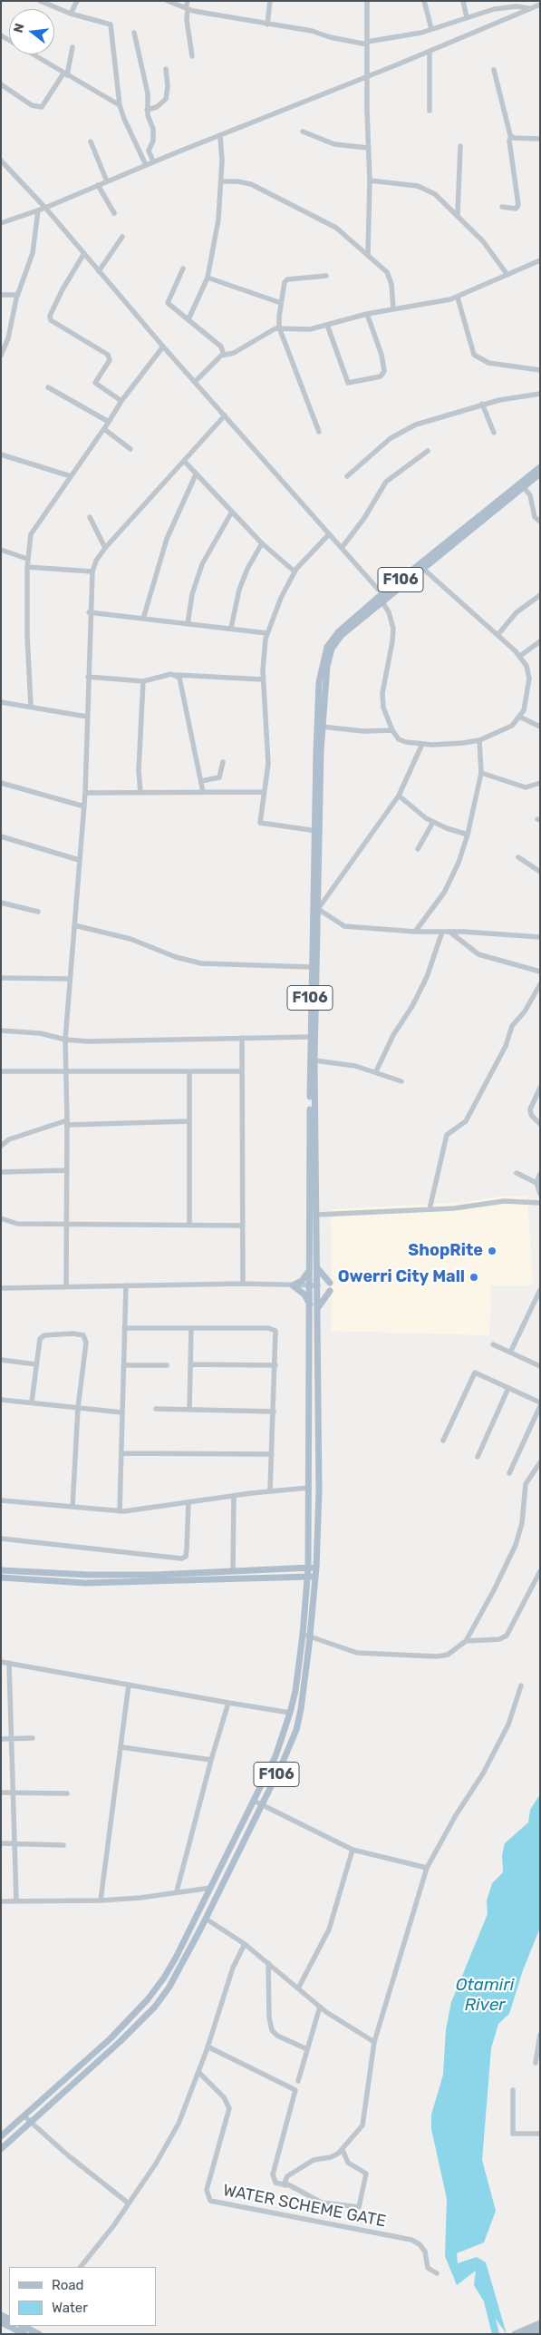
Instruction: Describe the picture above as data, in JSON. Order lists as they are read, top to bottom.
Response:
{
  "streets": {
    "main road": ["F106"],
    "street": ["WATER SCHEME GATE"]
  },
  "water": ["Otamiri River"],
  "places": ["ShopRite", "Owerri City Mall"],
  "legend": ["Road", "Water"],
  "north": "left"
}
